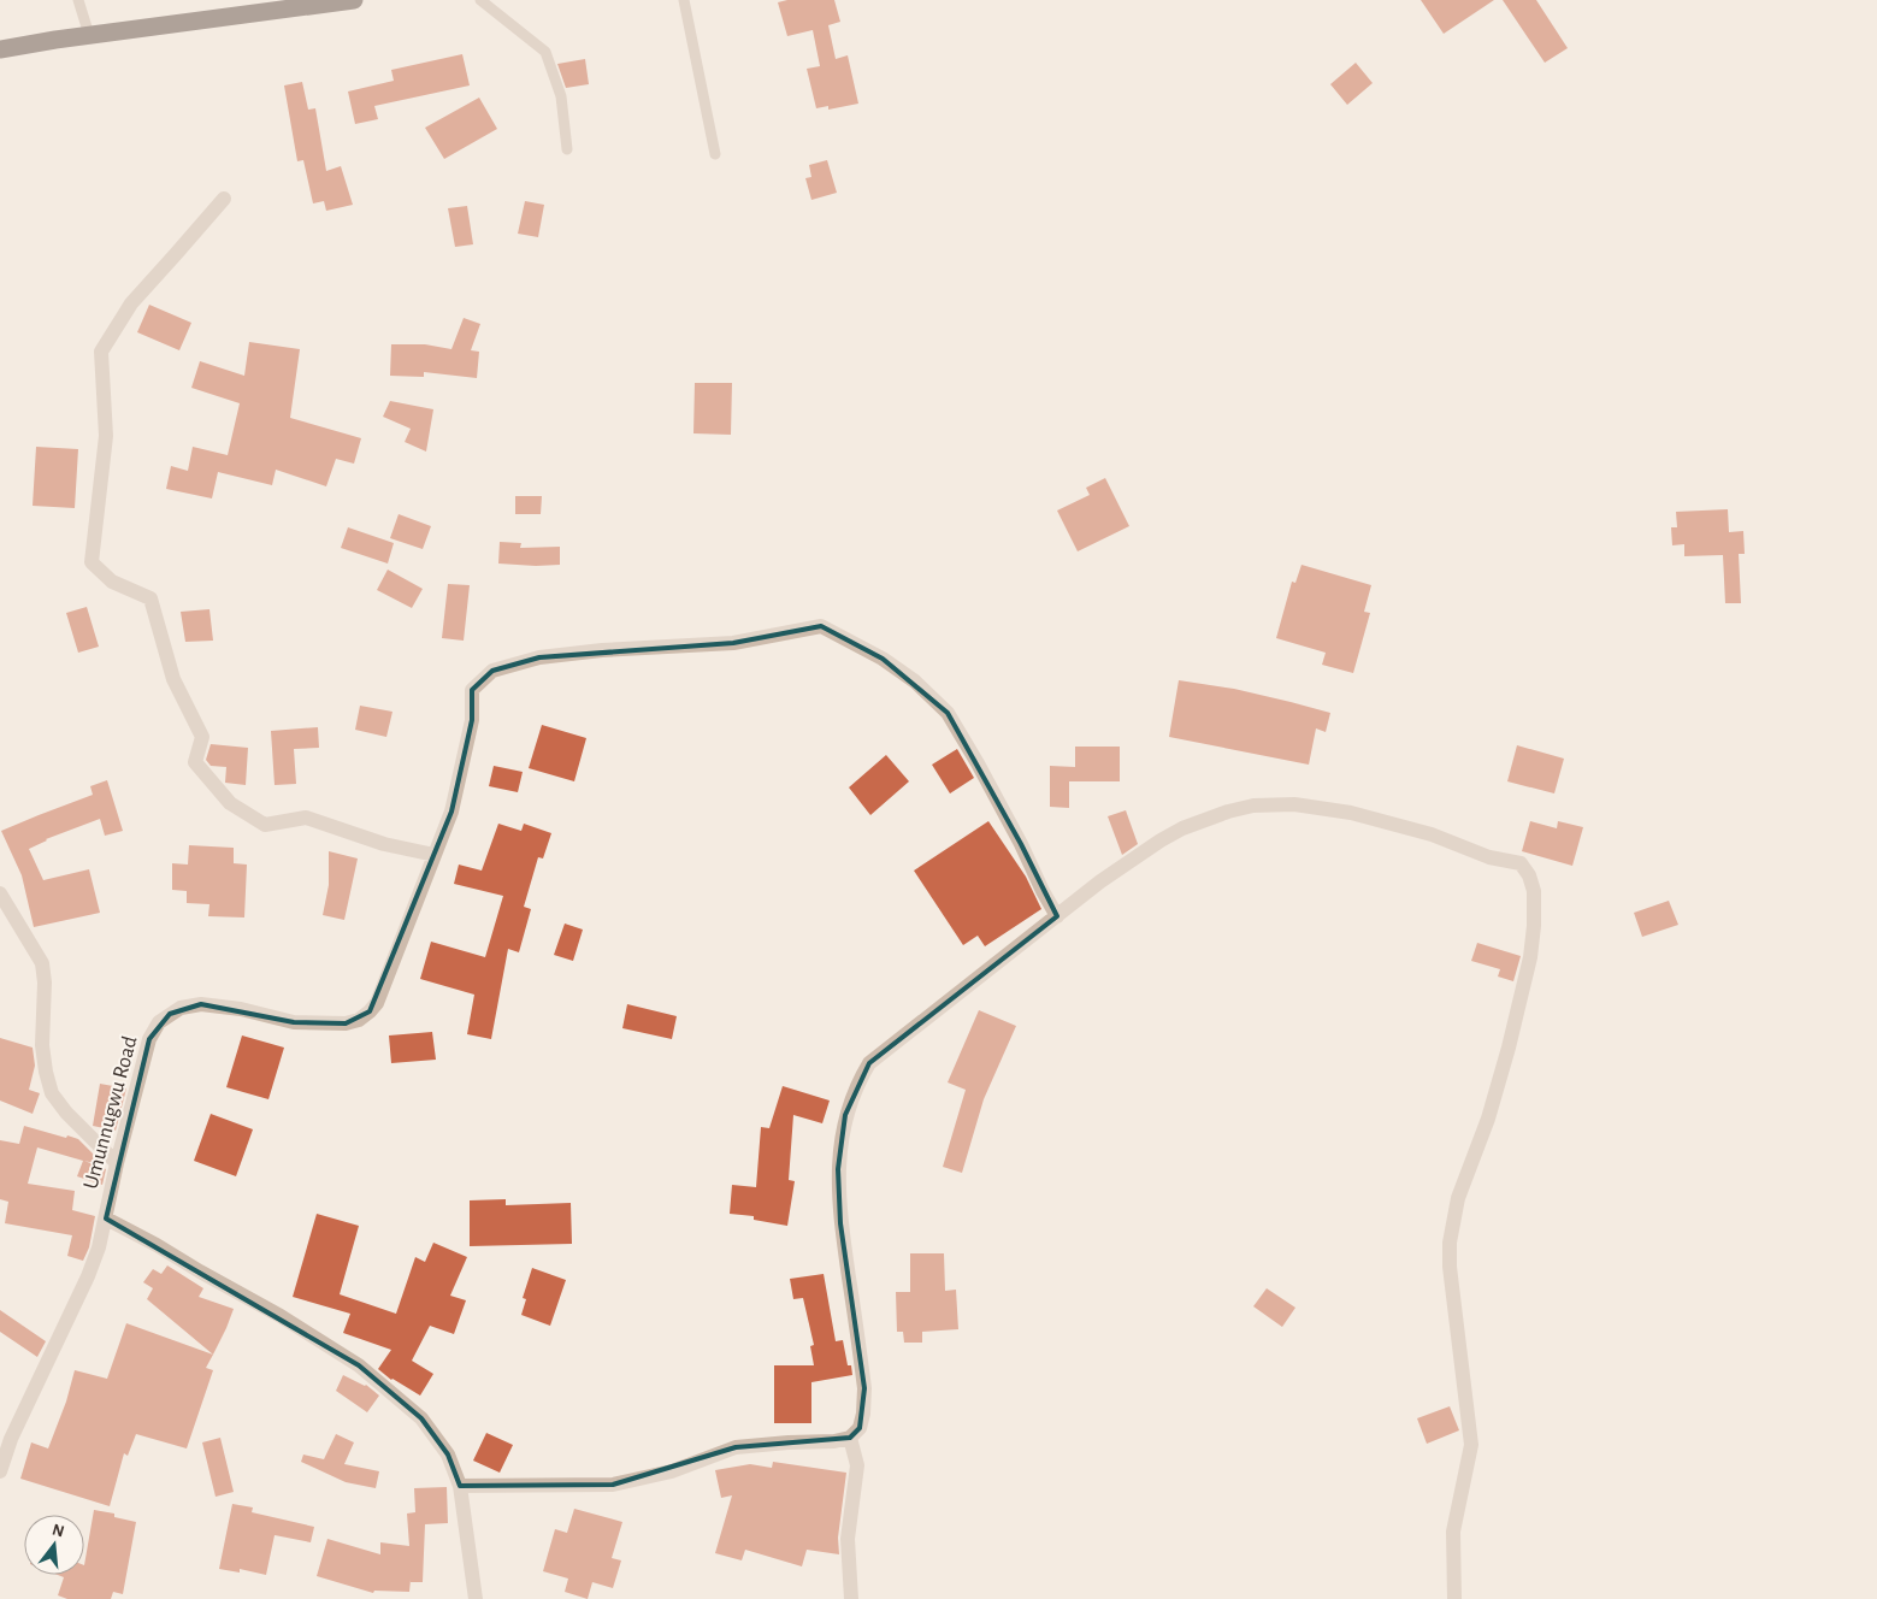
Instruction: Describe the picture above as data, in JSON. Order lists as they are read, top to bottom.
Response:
{
  "streets": {
    "street": ["Umunnugwu Road"]
  },
  "north": "top"
}
